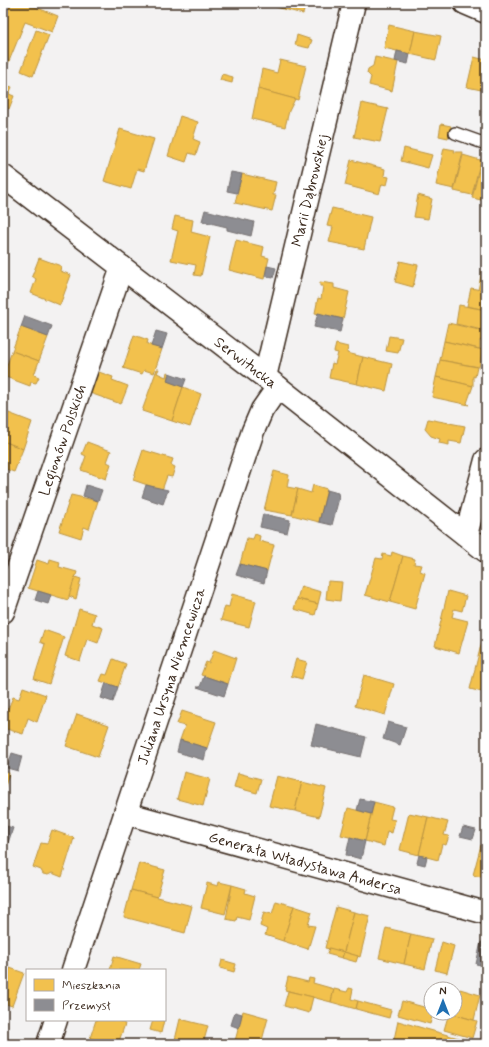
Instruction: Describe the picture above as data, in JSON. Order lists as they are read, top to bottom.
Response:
{
  "streets": {
    "street": [
      "Marii Dąbrowskiej",
      "Serwitucka",
      "Legionów Polskich",
      "Juliana Ursyna Niemcewicza",
      "Generała Władysława Andersa"
    ]
  },
  "crossings": [
    ["Marii Dąbrowskiej", "Serwitucka"],
    ["Marii Dąbrowskiej", "Juliana Ursyna Niemcewicza"],
    ["Serwitucka", "Legionów Polskich"],
    ["Serwitucka", "Juliana Ursyna Niemcewicza"],
    ["Juliana Ursyna Niemcewicza", "Generała Władysława Andersa"]
  ],
  "legend": ["Mieszkania", "Przemysł"],
  "north": "top"
}
